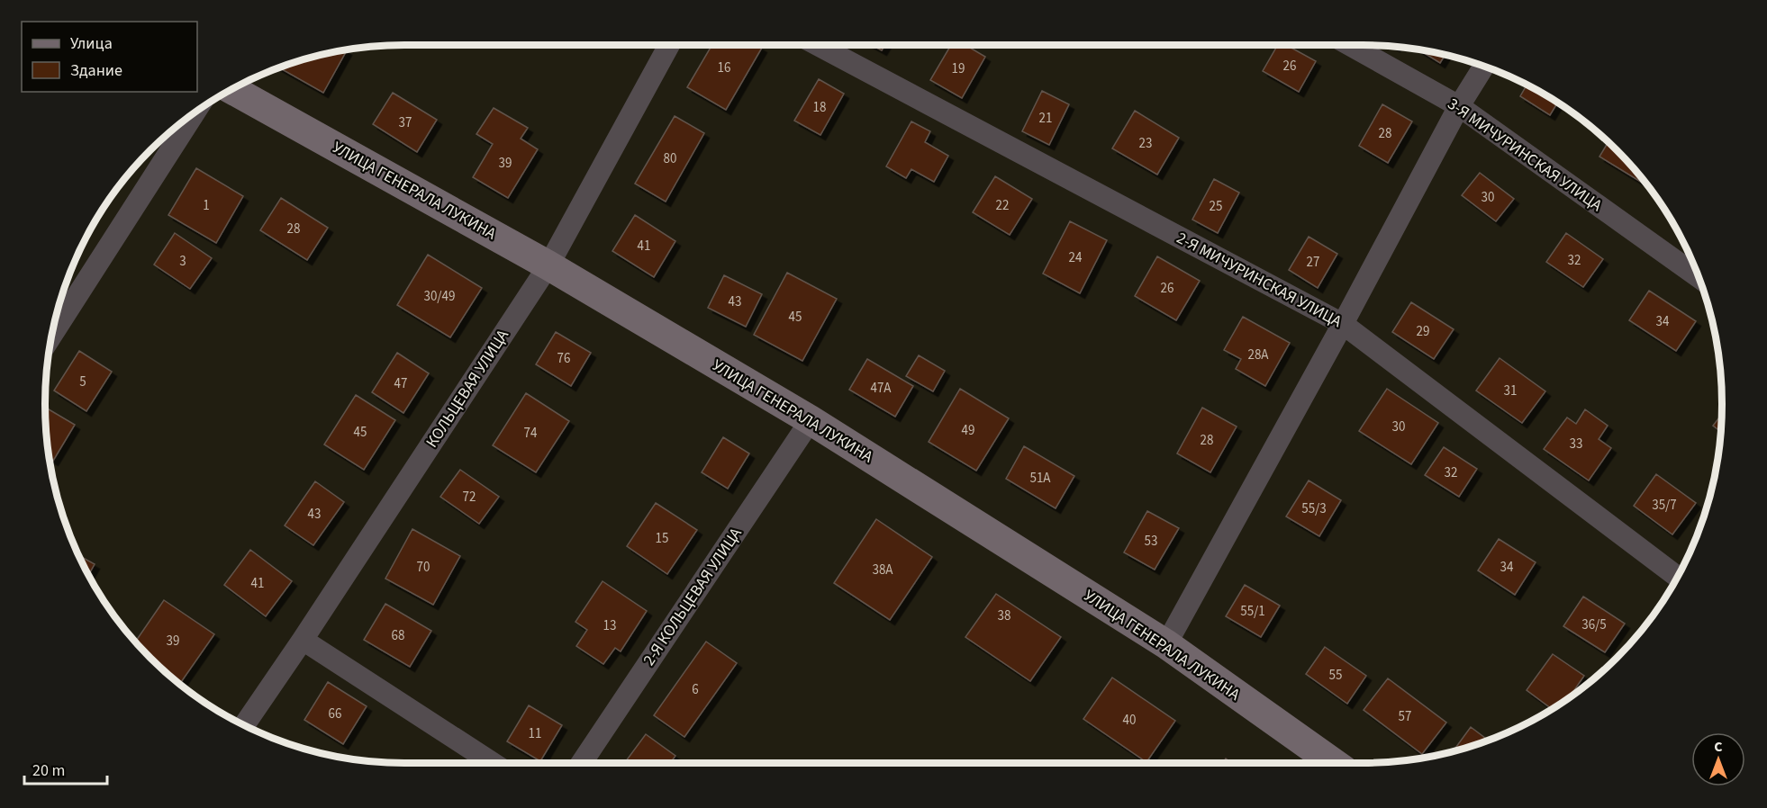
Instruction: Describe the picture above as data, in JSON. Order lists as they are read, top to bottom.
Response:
{
  "streets": {
    "main road": ["УЛИЦА ГЕНЕРАЛА ЛУКИНА"],
    "street": [
      "3-Я МИЧУРИНСКАЯ УЛИЦА",
      "2-Я МИЧУРИНСКАЯ УЛИЦА",
      "КОЛЬЦЕВАЯ УЛИЦА",
      "2-Я КОЛЬЦЕВАЯ УЛИЦА"
    ]
  },
  "crossings": [
    ["УЛИЦА ГЕНЕРАЛА ЛУКИНА", "КОЛЬЦЕВАЯ УЛИЦА"],
    ["УЛИЦА ГЕНЕРАЛА ЛУКИНА", "2-Я КОЛЬЦЕВАЯ УЛИЦА"]
  ],
  "house_numbers": [
    "26",
    "16",
    "19",
    "18",
    "21",
    "37",
    "28",
    "23",
    "80",
    "39",
    "30",
    "1",
    "22",
    "25",
    "28",
    "41",
    "24",
    "32",
    "3",
    "27",
    "26",
    "30/49",
    "43",
    "45",
    "34",
    "29",
    "28А",
    "76",
    "5",
    "47",
    "47А",
    "31",
    "30",
    "49",
    "45",
    "74",
    "28",
    "33",
    "32",
    "51А",
    "72",
    "35/7",
    "55/3",
    "43",
    "15",
    "53",
    "70",
    "34",
    "38А",
    "41",
    "55/1",
    "38",
    "36/5",
    "13",
    "68",
    "39",
    "55",
    "6",
    "66",
    "57",
    "40",
    "11"
  ],
  "legend": ["Улица", "Здание"],
  "scale_bar": "20 m",
  "north": "top"
}
